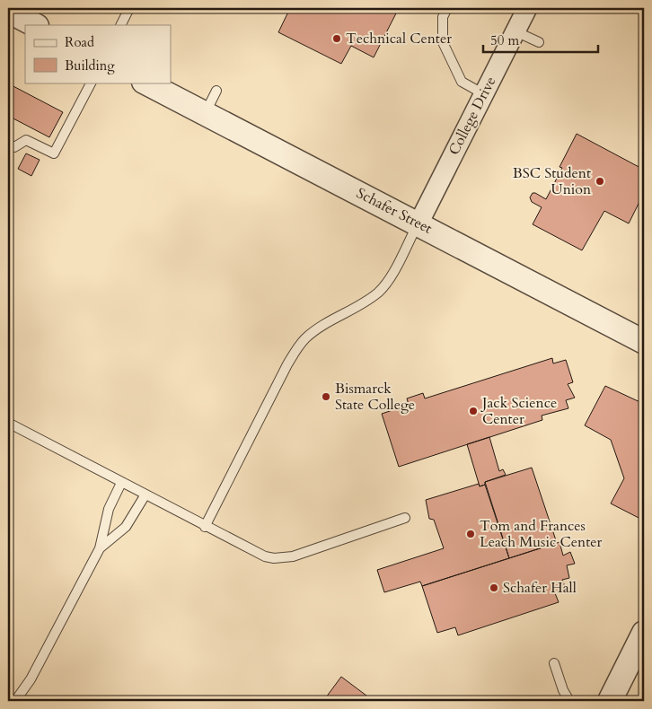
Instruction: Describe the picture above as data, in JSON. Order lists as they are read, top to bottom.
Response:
{
  "streets": {
    "street": ["College Drive", "Schafer Street"]
  },
  "crossings": [
    ["College Drive", "Schafer Street"]
  ],
  "places": [
    "Technical Center",
    "BSC Student Union",
    "Bismarck State College",
    "Jack Science Center",
    "Tom and Frances Leach Music Center",
    "Schafer Hall"
  ],
  "legend": ["Road", "Building"],
  "scale_bar": "50 m"
}
